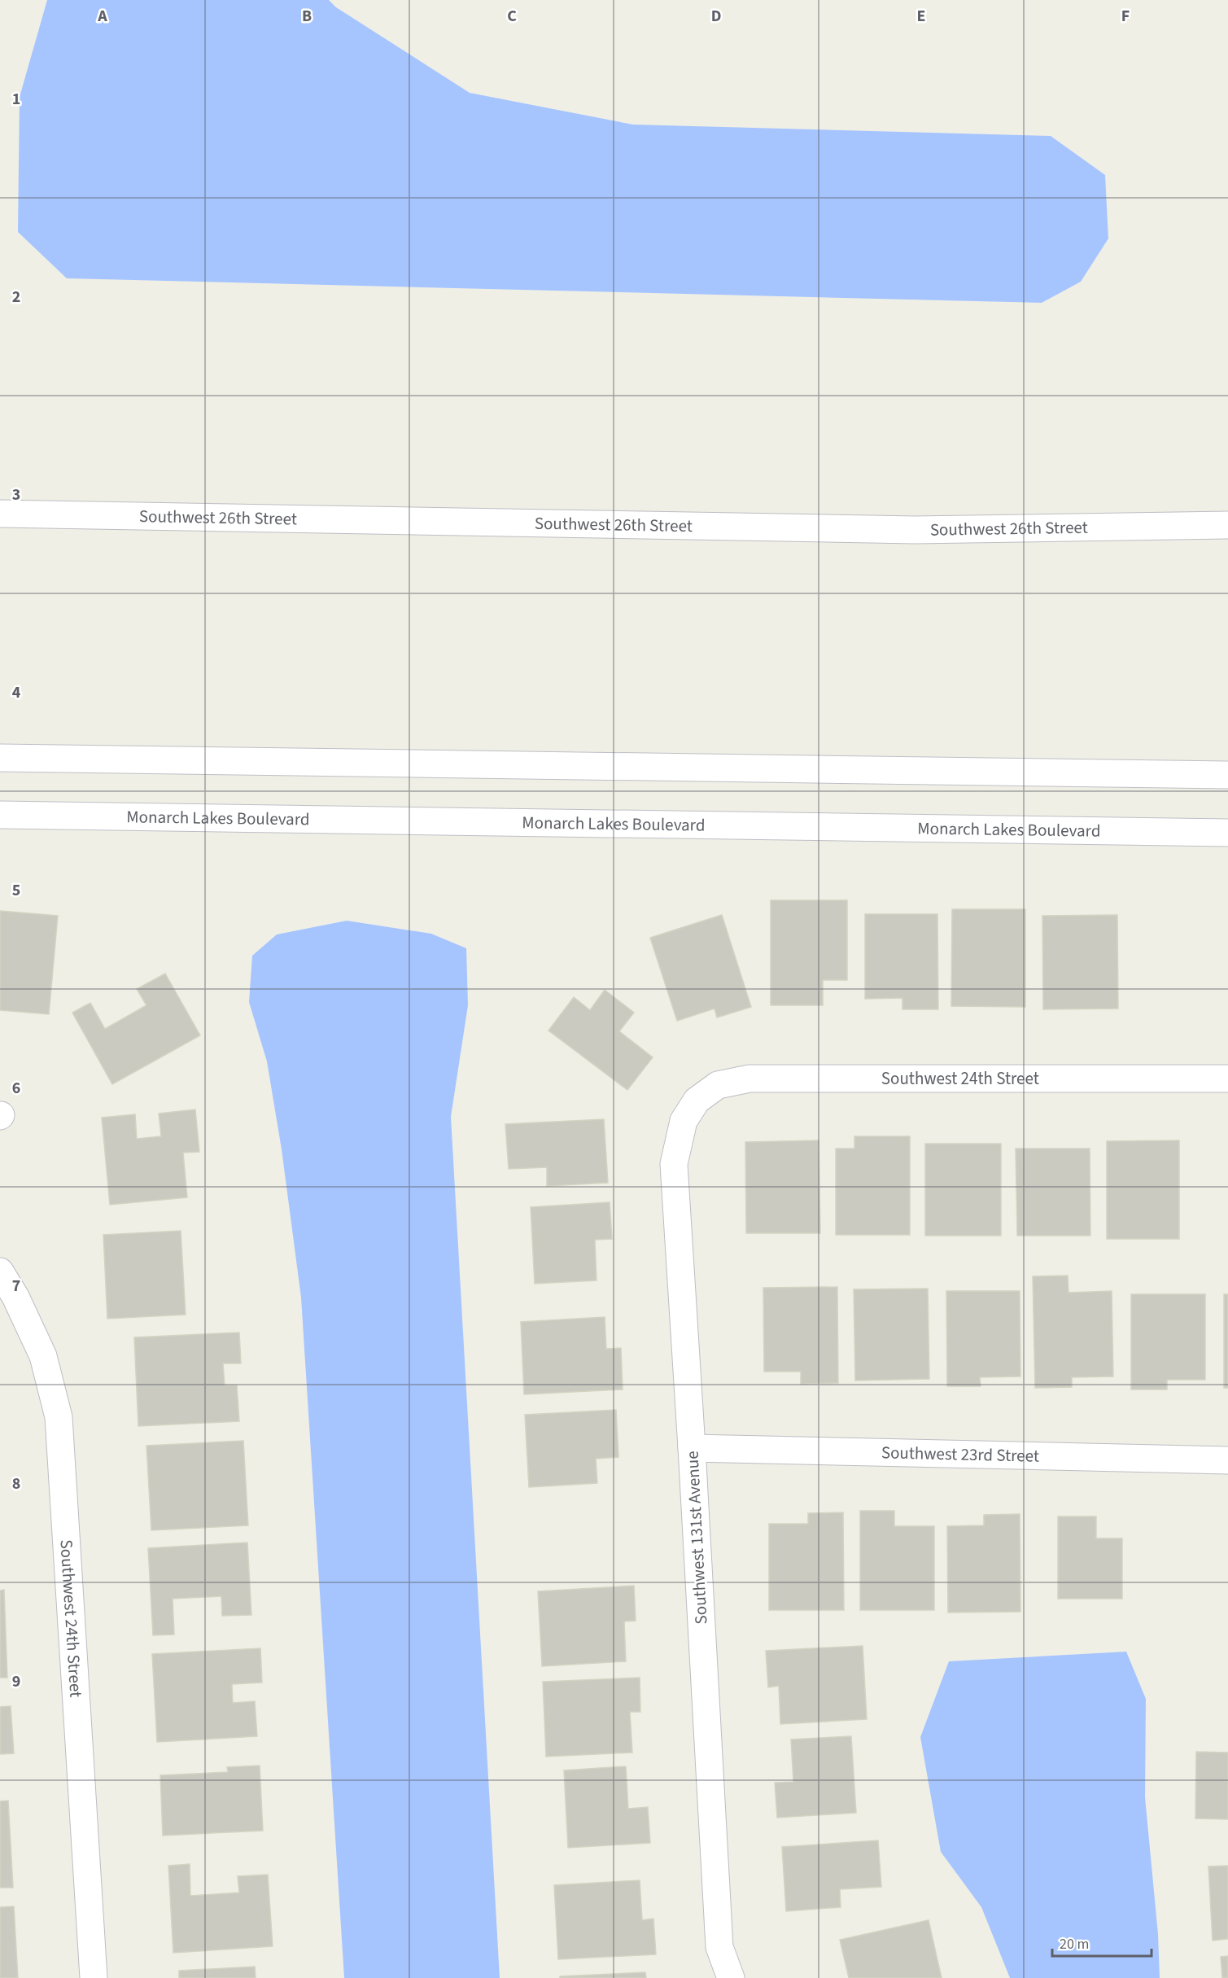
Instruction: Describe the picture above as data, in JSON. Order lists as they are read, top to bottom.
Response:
{
  "streets": {
    "street": [
      "Southwest 26th Street",
      "Monarch Lakes Boulevard",
      "Southwest 24th Street",
      "Southwest 23rd Street",
      "Southwest 131st Avenue"
    ]
  },
  "crossings": [
    ["Southwest 24th Street", "Southwest 131st Avenue"],
    ["Southwest 23rd Street", "Southwest 131st Avenue"]
  ],
  "scale_bar": "20 m",
  "grid": {
    "columns": [
      "A",
      "B",
      "C",
      "D",
      "E",
      "F"
    ],
    "rows": [
      "1",
      "2",
      "3",
      "4",
      "5",
      "6",
      "7",
      "8",
      "9"
    ]
  }
}
